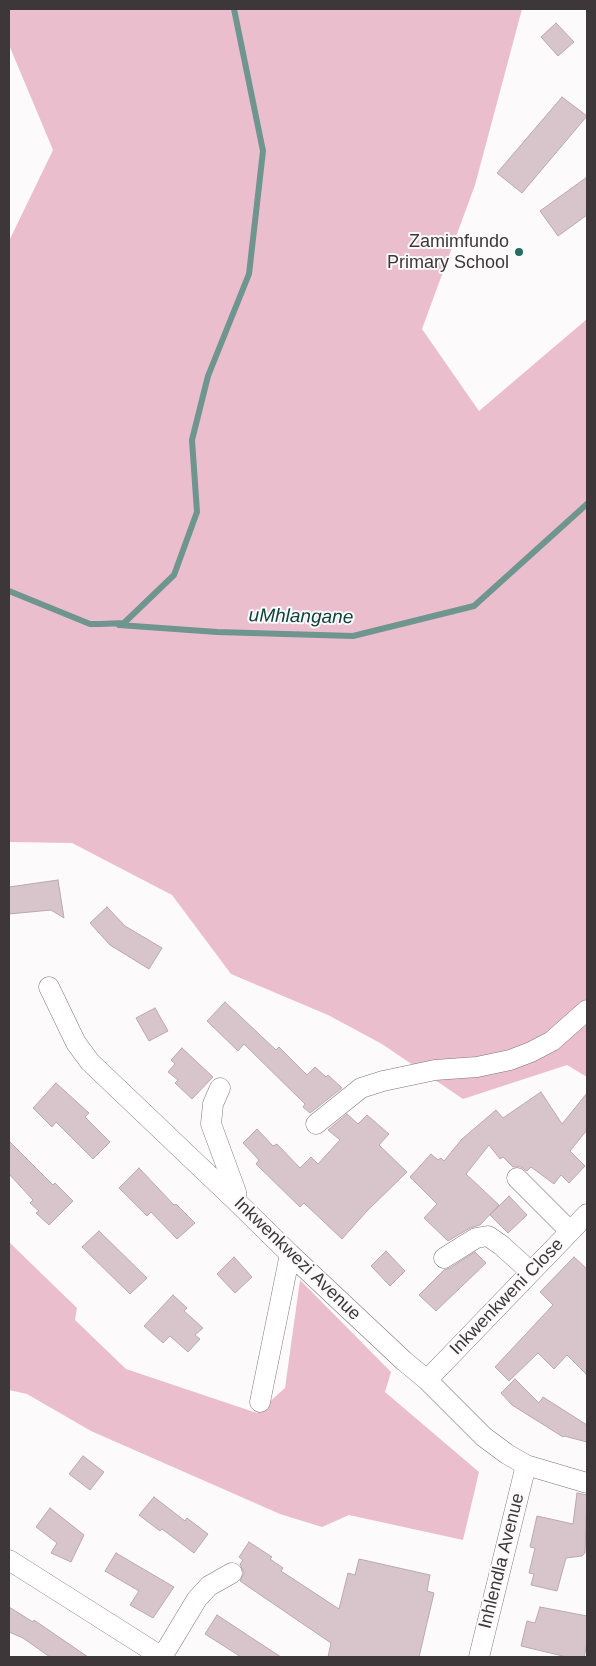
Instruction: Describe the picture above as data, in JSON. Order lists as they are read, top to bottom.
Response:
{
  "streets": {
    "street": ["Inkwenkwezi Avenue", "Inkwenkweni Close", "Inhlendla Avenue"]
  },
  "crossings": [
    ["Inkwenkwezi Avenue", "Inkwenkweni Close"],
    ["Inkwenkwezi Avenue", "Inhlendla Avenue"]
  ],
  "water": ["uMhlangane"],
  "places": ["Zamimfundo Primary School"]
}
